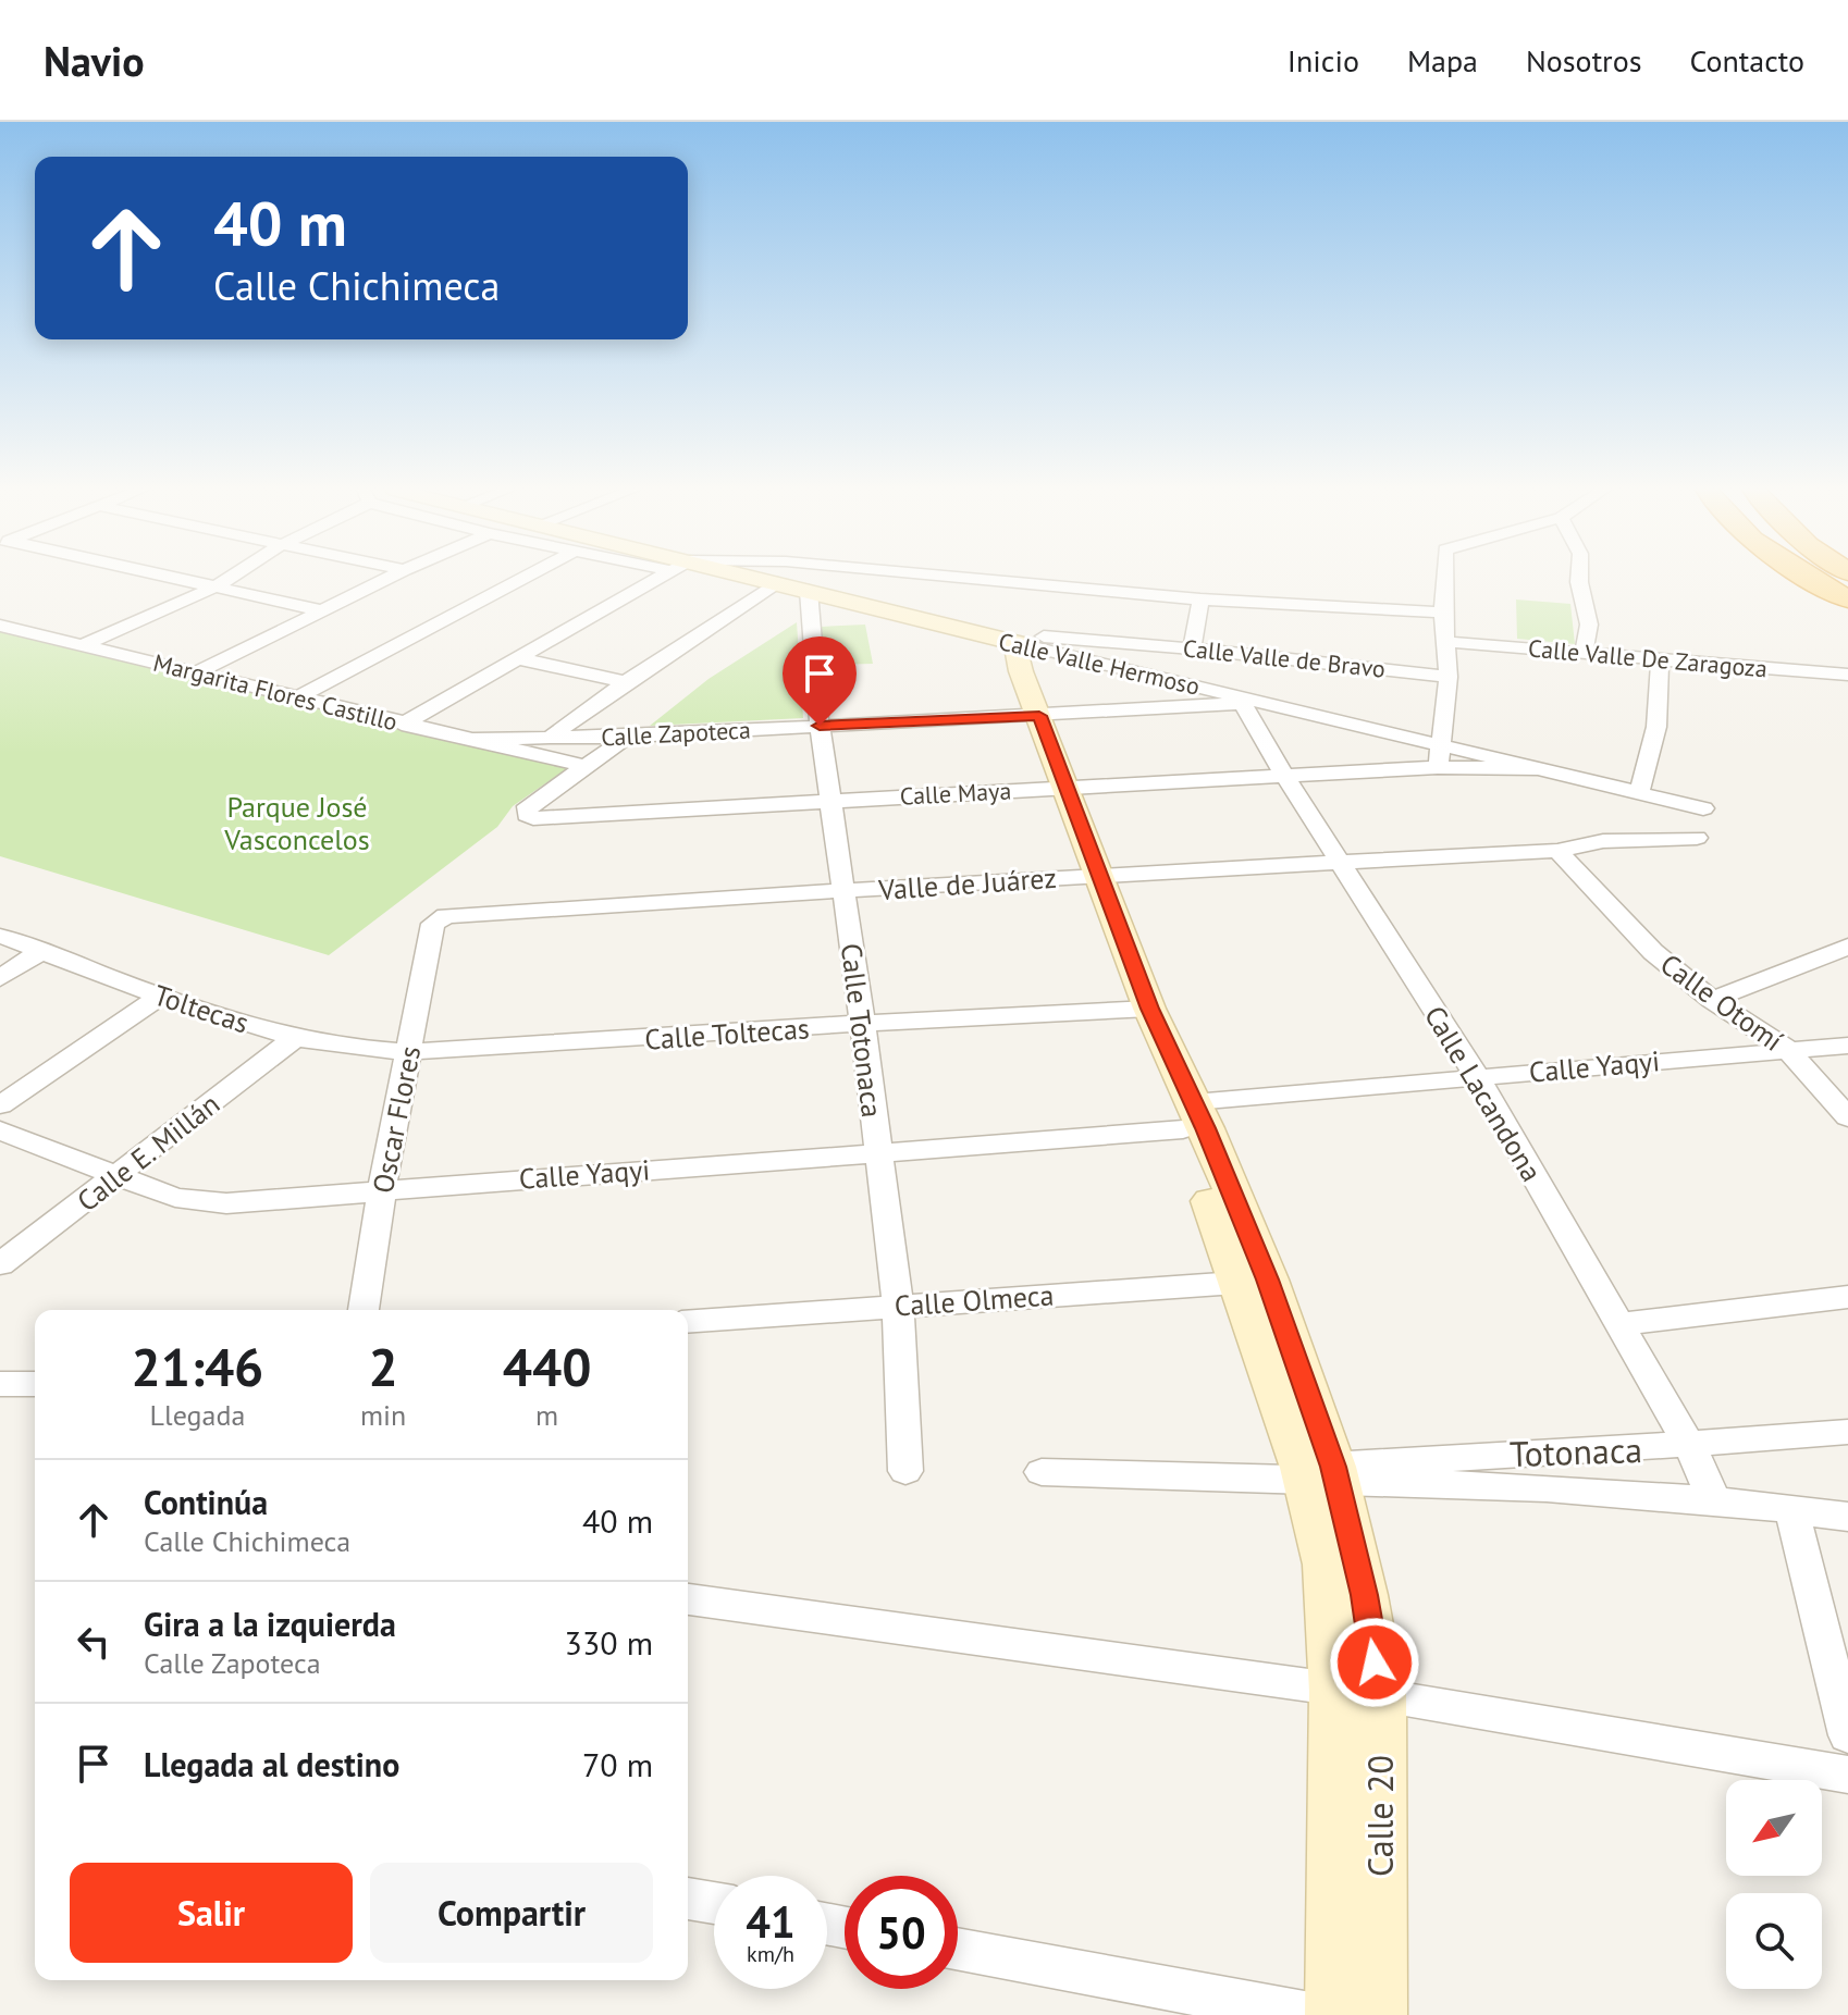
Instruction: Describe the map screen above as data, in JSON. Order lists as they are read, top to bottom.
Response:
{
  "streets": {
    "main road": ["Calle Valle Hermoso", "Calle 20"],
    "street": [
      "Calle Valle de Bravo",
      "Calle Valle De Zaragoza",
      "Margarita Flores Castillo",
      "Calle Zapoteca",
      "Calle Maya",
      "Valle de Juárez",
      "Calle Otomí",
      "Toltecas",
      "Calle Totonaca",
      "Calle Toltecas",
      "Calle Yaqyi",
      "Calle Lacandona",
      "Oscar Flores",
      "Calle E. Millán",
      "Calle Olmeca",
      "Totonaca"
    ]
  },
  "crossings": [
    ["Calle Valle de Bravo", "Calle Valle Hermoso"],
    ["Calle Valle de Bravo", "Calle 20"],
    ["Calle Valle Hermoso", "Calle Zapoteca"],
    ["Calle Valle Hermoso", "Calle Maya"],
    ["Calle Valle Hermoso", "Calle Totonaca"],
    ["Calle Valle Hermoso", "Calle Lacandona"],
    ["Calle Valle Hermoso", "Calle 20"],
    ["Margarita Flores Castillo", "Calle Zapoteca"],
    ["Calle Zapoteca", "Calle Totonaca"],
    ["Calle Zapoteca", "Calle Lacandona"],
    ["Calle Zapoteca", "Calle 20"],
    ["Calle Maya", "Calle Totonaca"],
    ["Calle Maya", "Calle Lacandona"],
    ["Calle Maya", "Calle 20"],
    ["Valle de Juárez", "Calle Otomí"],
    ["Valle de Juárez", "Calle Totonaca"],
    ["Valle de Juárez", "Calle Lacandona"],
    ["Valle de Juárez", "Oscar Flores"],
    ["Valle de Juárez", "Calle 20"],
    ["Calle Otomí", "Calle Yaqyi"],
    ["Toltecas", "Calle Toltecas"],
    ["Toltecas", "Oscar Flores"],
    ["Toltecas", "Calle E. Millán"],
    ["Calle Totonaca", "Calle Toltecas"],
    ["Calle Totonaca", "Calle Yaqyi"],
    ["Calle Totonaca", "Calle Olmeca"],
    ["Calle Toltecas", "Oscar Flores"],
    ["Calle Toltecas", "Calle 20"],
    ["Calle Yaqyi", "Calle Lacandona"],
    ["Calle Yaqyi", "Oscar Flores"],
    ["Calle Yaqyi", "Calle E. Millán"],
    ["Calle Yaqyi", "Calle 20"],
    ["Calle Lacandona", "Totonaca"],
    ["Calle Olmeca", "Calle 20"],
    ["Totonaca", "Calle 20"]
  ],
  "parks": ["Parque José Vasconcelos"],
  "north": "bottom left",
  "page": {
    "header": "Navio",
    "nav": [
      "Inicio",
      "Mapa",
      "Nosotros",
      "Contacto"
    ],
    "turn": ["40 m", "Calle Chichimeca"],
    "eta": [
      "21:46",
      "Llegada",
      "2",
      "min",
      "440",
      "m"
    ],
    "list": [
      {
        "name": "Continúa",
        "note": "Calle Chichimeca",
        "value": "40 m"
      },
      {
        "name": "Gira a la izquierda",
        "note": "Calle Zapoteca",
        "value": "330 m"
      },
      {
        "name": "Llegada al destino",
        "value": "70 m"
      }
    ],
    "buttons": ["Salir", "Compartir"],
    "speed": "41 km/h",
    "limit": "50"
  }
}
